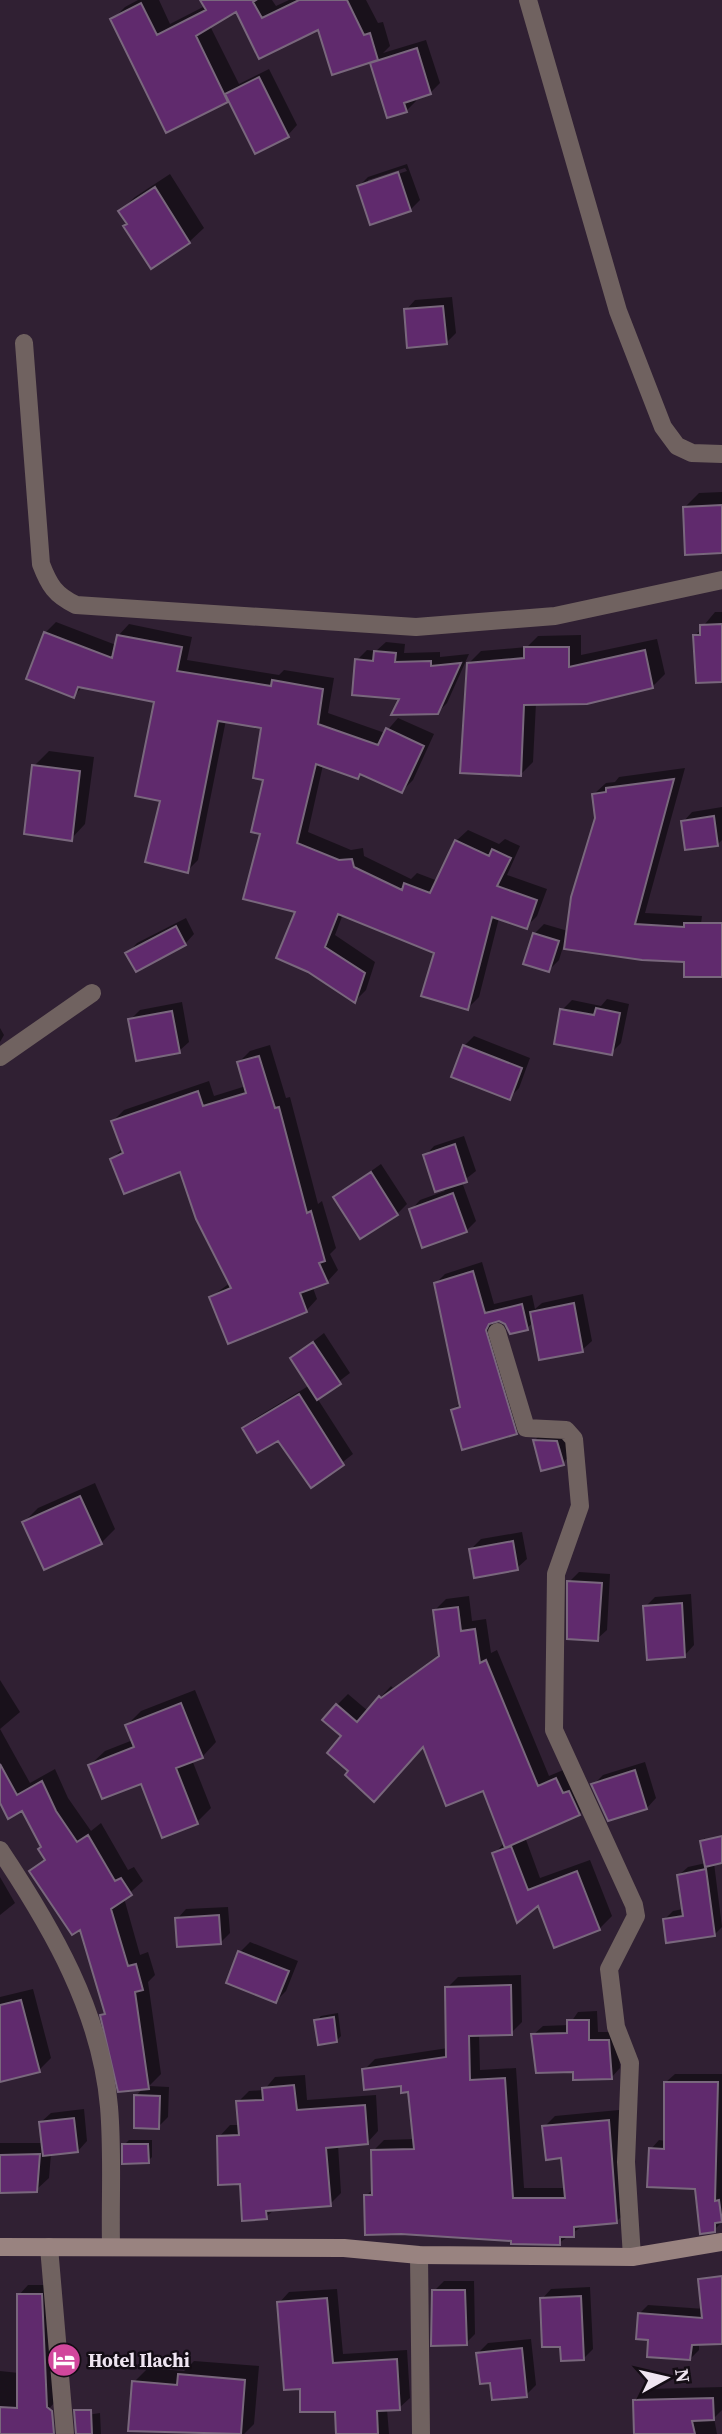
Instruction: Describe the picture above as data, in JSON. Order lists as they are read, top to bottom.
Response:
{
  "places": {
    "hotel": ["Hotel Ilachi"]
  },
  "north": "right"
}
